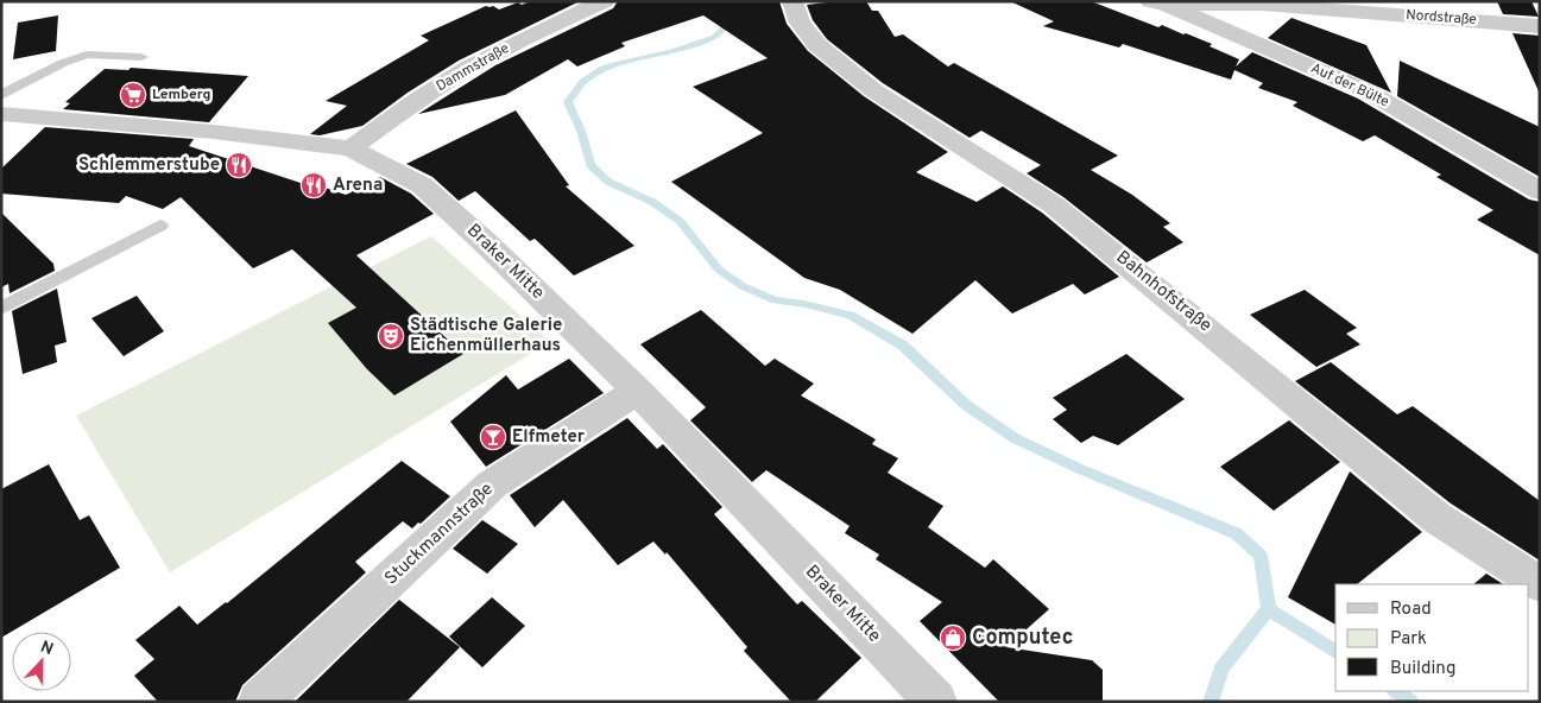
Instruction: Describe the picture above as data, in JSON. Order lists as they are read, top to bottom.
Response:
{
  "streets": {
    "street": [
      "Nordstraße",
      "Dammstraße",
      "Auf der Bülte",
      "Braker Mitte",
      "Bahnhofstraße",
      "Stuckmannstraße"
    ]
  },
  "crossings": [
    ["Nordstraße", "Auf der Bülte"],
    ["Dammstraße", "Braker Mitte"],
    ["Braker Mitte", "Stuckmannstraße"]
  ],
  "places": {
    "supermarket": ["Lemberg"],
    "restaurant": ["Schlemmerstube", "Arena"],
    "theatre": ["Städtische Galerie Eichenmüllerhaus"],
    "bar": ["Elfmeter"],
    "shop": ["Computec"]
  },
  "legend": ["Road", "Park", "Building"],
  "north": "top"
}
